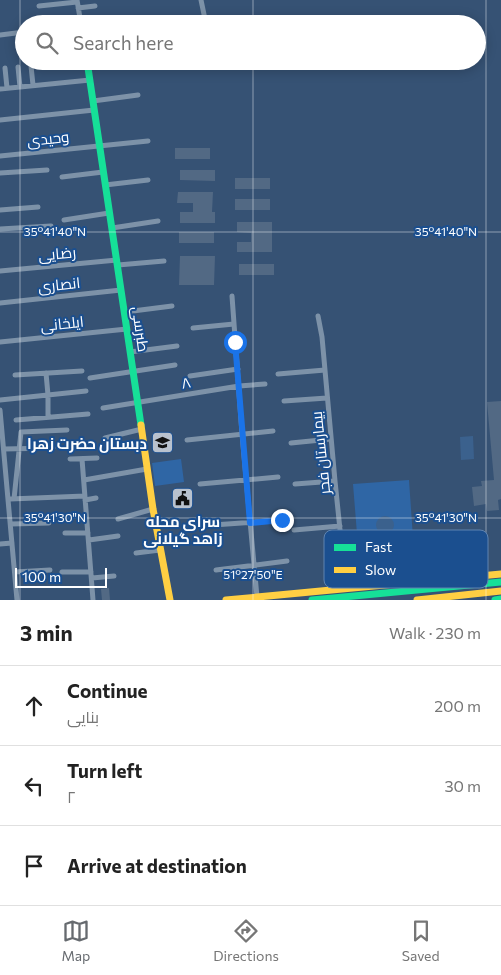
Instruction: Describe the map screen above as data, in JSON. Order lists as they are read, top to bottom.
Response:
{
  "streets": {
    "main road": ["طبرسی"],
    "street": [
      "وحیدی",
      "رضایی",
      "انصاری",
      "ایلخانی",
      "۸",
      "بیمارستان فجر"
    ]
  },
  "crossings": [
    ["وحیدی", "طبرسی"],
    ["رضایی", "طبرسی"],
    ["انصاری", "طبرسی"],
    ["ایلخانی", "طبرسی"],
    ["طبرسی", "۸"]
  ],
  "places": {
    "school or university": ["دبستان حضرت زهرا"],
    "public building": ["سرای محله زاهد گیلانی"]
  },
  "legend": ["Fast", "Slow"],
  "scale_bar": "100 m",
  "page": {
    "search": "Search here",
    "scale": "100 m",
    "heading": ["3 min", "Walk · 230 m"],
    "list": [
      ["Continue", "بنایی", "200 m"],
      ["Turn left", "۲", "30 m"],
      "Arrive at destination"
    ],
    "nav": ["Map", "Directions", "Saved"]
  },
  "coordinates": ["35°41'40\"N", "35°41'30\"N", "51°27'50\"E"]
}
